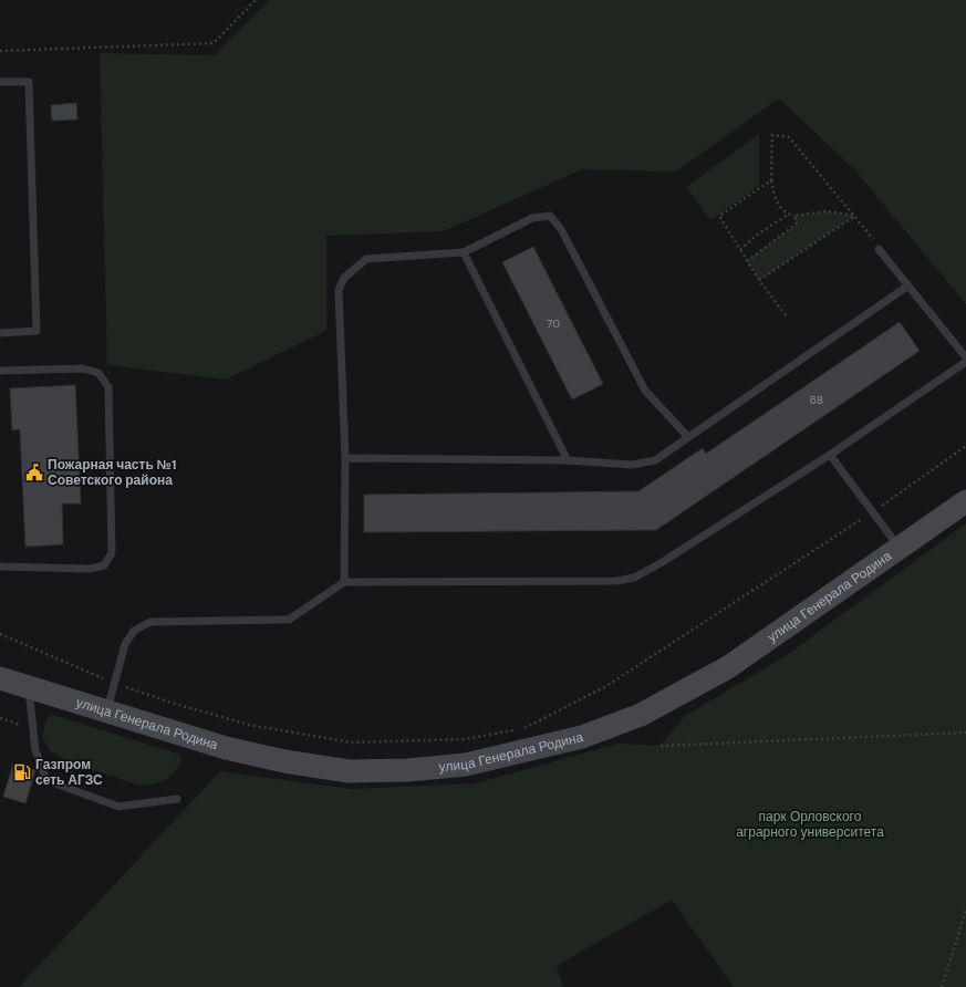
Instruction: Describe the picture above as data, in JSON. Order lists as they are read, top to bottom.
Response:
{
  "streets": {
    "main road": ["улица Генерала Родина"]
  },
  "parks": ["парк Орловского аграрного университета"],
  "places": {
    "public building": ["Пожарная часть №1 Советского района"],
    "fuel station": ["Газпром сеть АГЗС"]
  },
  "house_numbers": ["70", "68"]
}
